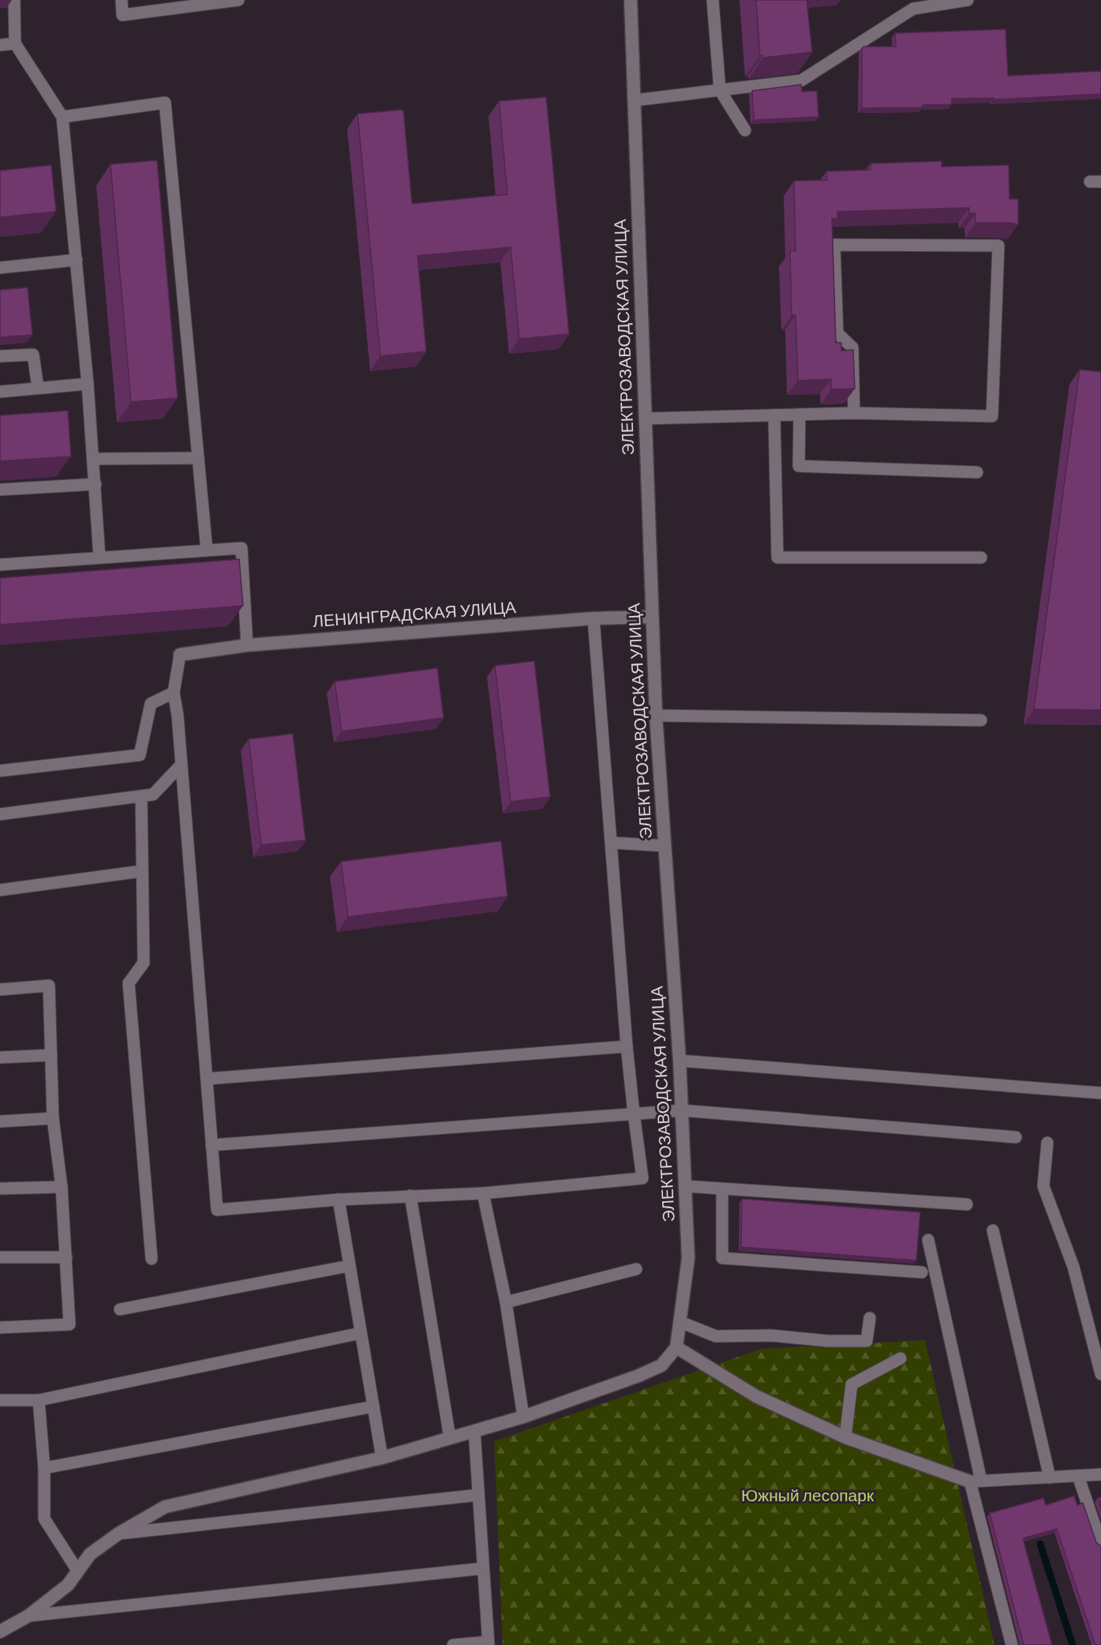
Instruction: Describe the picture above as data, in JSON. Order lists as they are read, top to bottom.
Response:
{
  "streets": {
    "street": ["ЭЛЕКТРОЗАВОДСКАЯ УЛИЦА", "ЛЕНИНГРАДСКАЯ УЛИЦА"]
  },
  "crossings": [
    ["ЭЛЕКТРОЗАВОДСКАЯ УЛИЦА", "ЛЕНИНГРАДСКАЯ УЛИЦА"]
  ],
  "parks": ["Южный лесопарк"]
}
